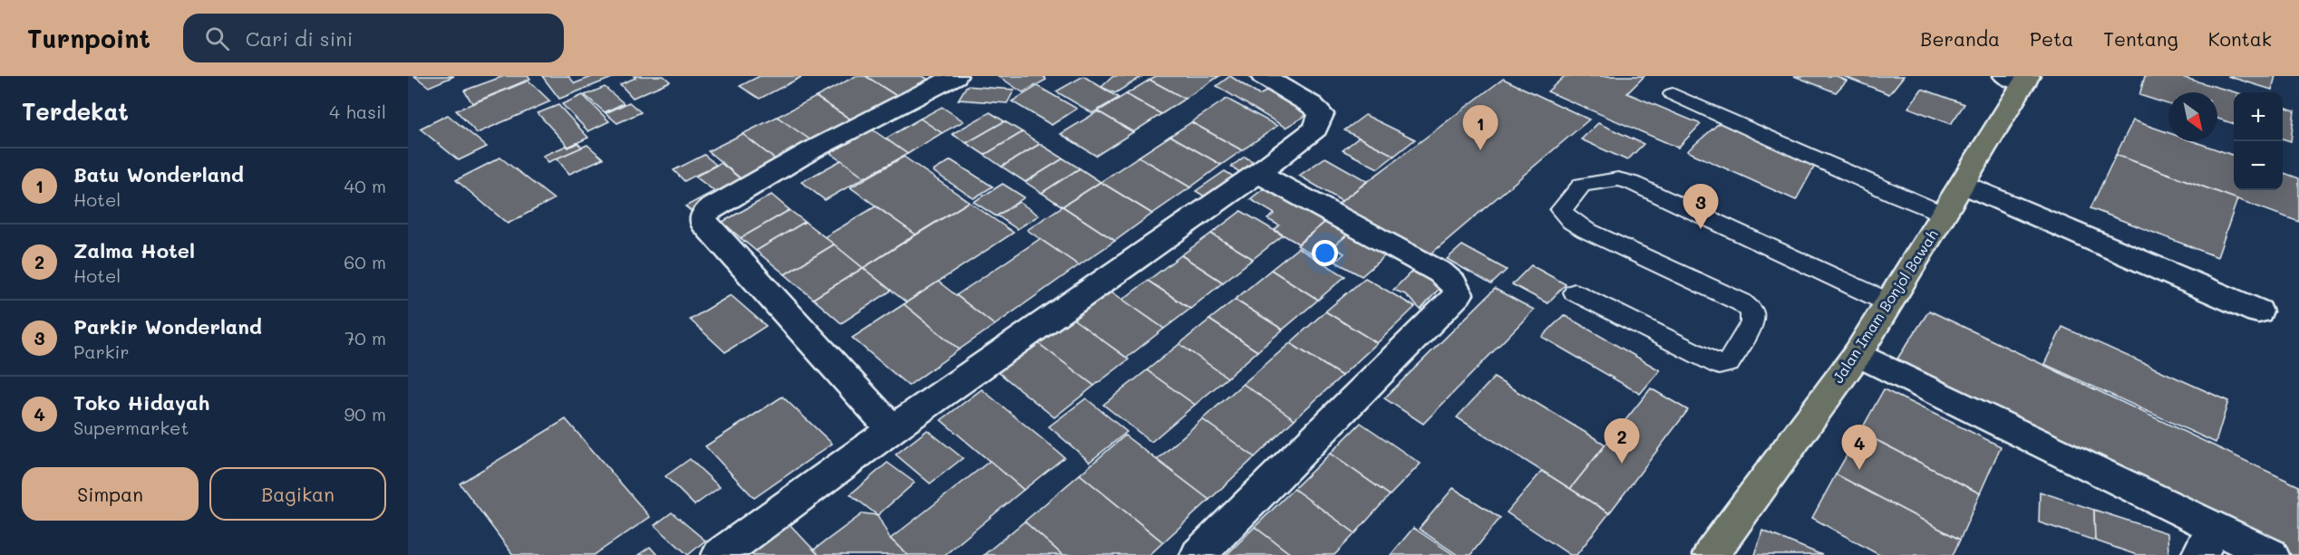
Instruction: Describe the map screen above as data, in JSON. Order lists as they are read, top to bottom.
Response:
{
  "streets": {
    "main road": ["Jalan Imam Bonjol Bawah"]
  },
  "north": "bottom right",
  "page": {
    "header": "Turnpoint",
    "search": "Cari di sini",
    "nav": [
      "Beranda",
      "Peta",
      "Tentang",
      "Kontak"
    ],
    "heading": ["Terdekat", "4 hasil"],
    "map_buttons": ["+", "−"],
    "pins": [
      "1",
      "3",
      "2",
      "4"
    ],
    "list": [
      {
        "mark": "1",
        "name": "Batu Wonderland",
        "note": "Hotel",
        "value": "40 m"
      },
      {
        "mark": "2",
        "name": "Zalma Hotel",
        "note": "Hotel",
        "value": "60 m"
      },
      {
        "mark": "3",
        "name": "Parkir Wonderland",
        "note": "Parkir",
        "value": "70 m"
      },
      {
        "mark": "4",
        "name": "Toko Hidayah",
        "note": "Supermarket",
        "value": "90 m"
      }
    ],
    "buttons": ["Simpan", "Bagikan"]
  }
}
